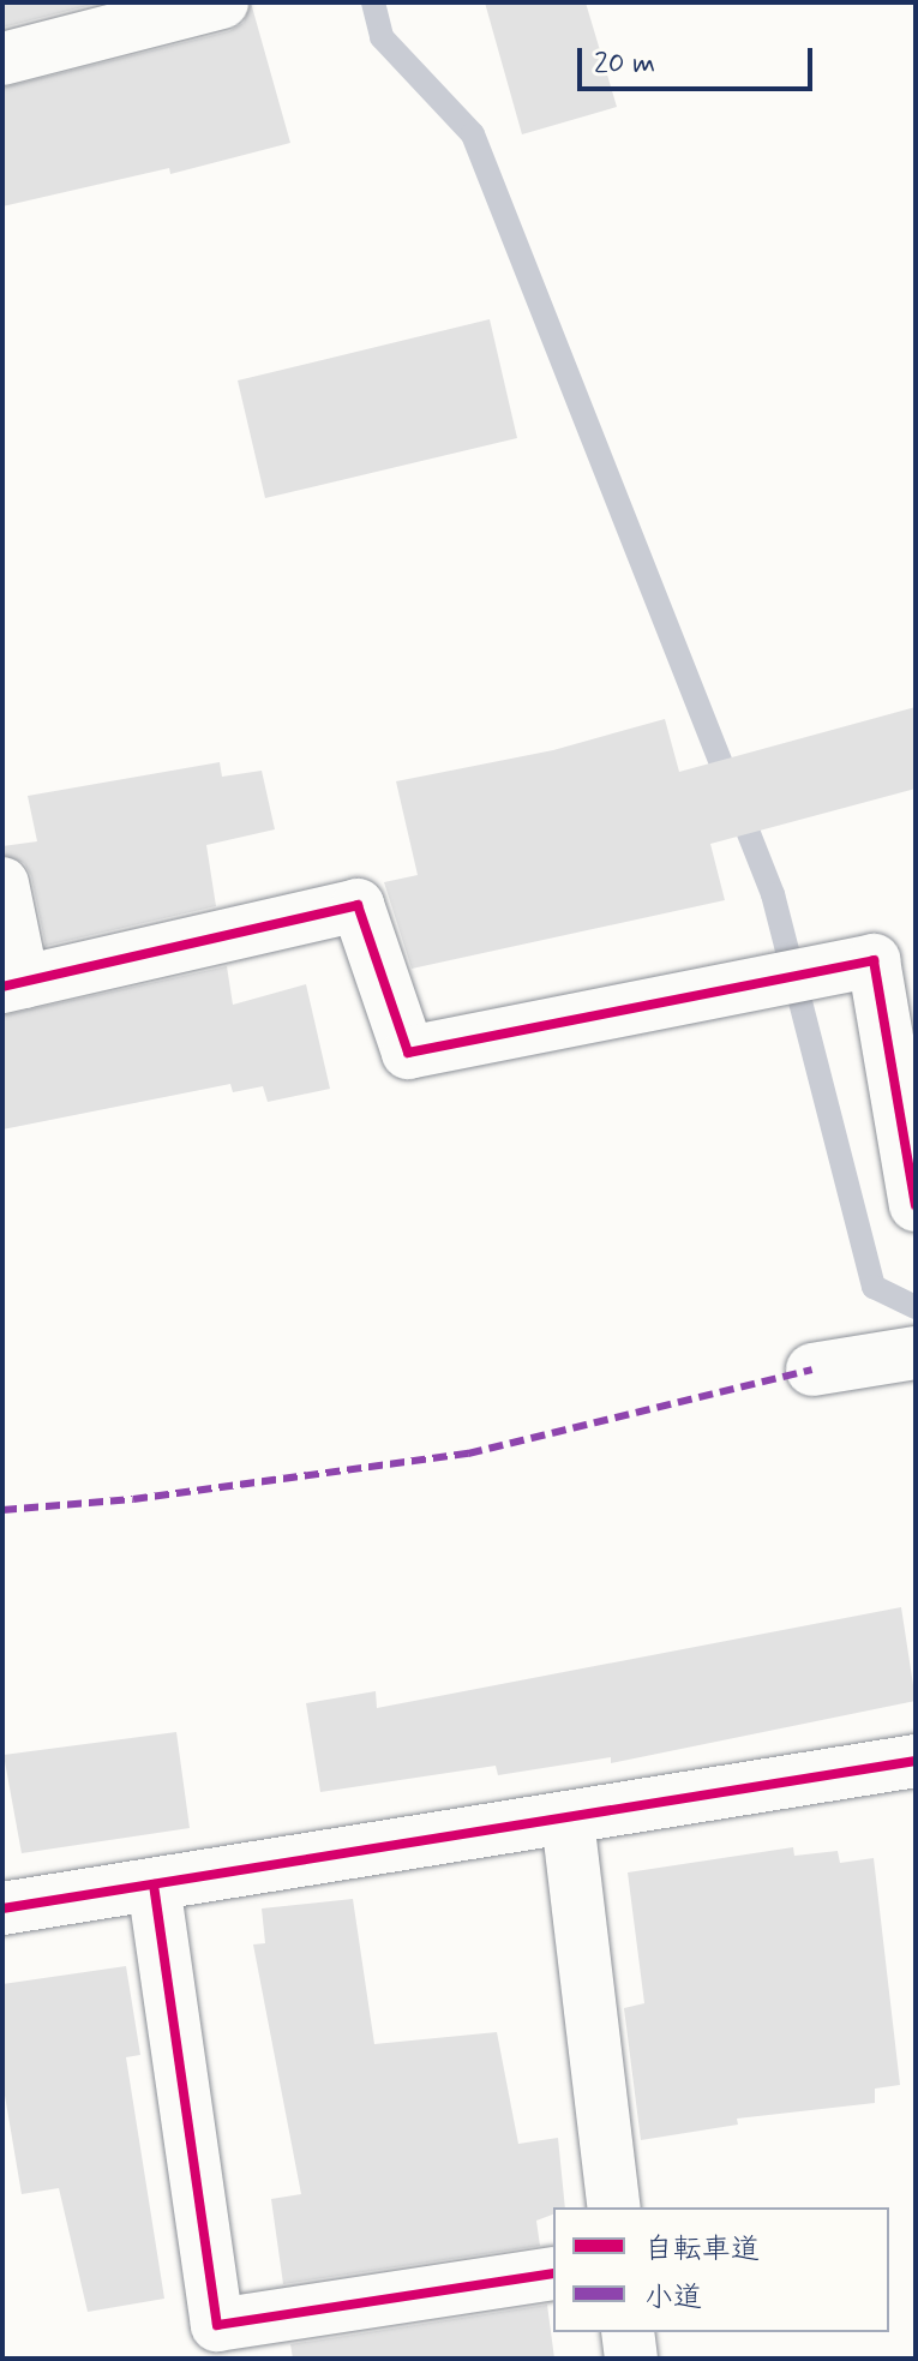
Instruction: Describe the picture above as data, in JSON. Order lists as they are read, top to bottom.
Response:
{
  "legend": ["自転車道", "小道"],
  "scale_bar": "20 m"
}
